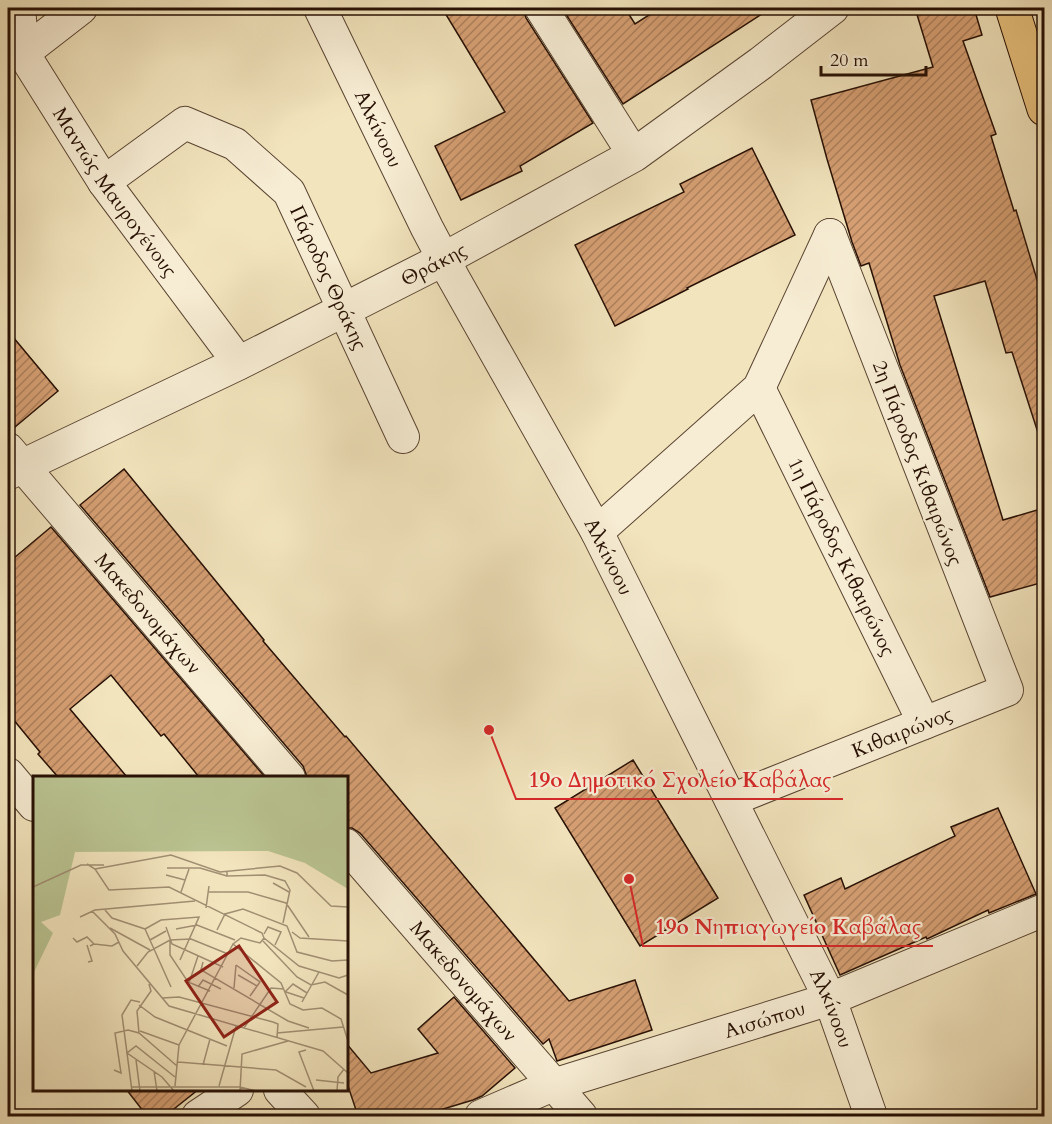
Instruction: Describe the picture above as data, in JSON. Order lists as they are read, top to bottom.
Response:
{
  "streets": {
    "street": [
      "Αλκίνοου",
      "Μαντώς Μαυρογένους",
      "Θράκης",
      "Πάροδος Θράκης",
      "2η Πάροδος Κιθαιρώνος",
      "1η Πάροδος Κιθαιρώνος",
      "Μακεδονομάχων",
      "Κιθαιρώνος",
      "Αισώπου"
    ]
  },
  "crossings": [
    ["Αλκίνοου", "Θράκης"],
    ["Αλκίνοου", "Κιθαιρώνος"],
    ["Αλκίνοου", "Αισώπου"],
    ["Μαντώς Μαυρογένους", "Θράκης"],
    ["Μαντώς Μαυρογένους", "Πάροδος Θράκης"],
    ["Θράκης", "Πάροδος Θράκης"],
    ["Θράκης", "Μακεδονομάχων"],
    ["2η Πάροδος Κιθαιρώνος", "1η Πάροδος Κιθαιρώνος"],
    ["2η Πάροδος Κιθαιρώνος", "Κιθαιρώνος"],
    ["1η Πάροδος Κιθαιρώνος", "Κιθαιρώνος"],
    ["Μακεδονομάχων", "Αισώπου"]
  ],
  "places": ["19ο Δημοτικό Σχολείο Καβάλας", "19ο Νηπιαγωγείο Καβάλας"],
  "scale_bar": "20 m"
}
